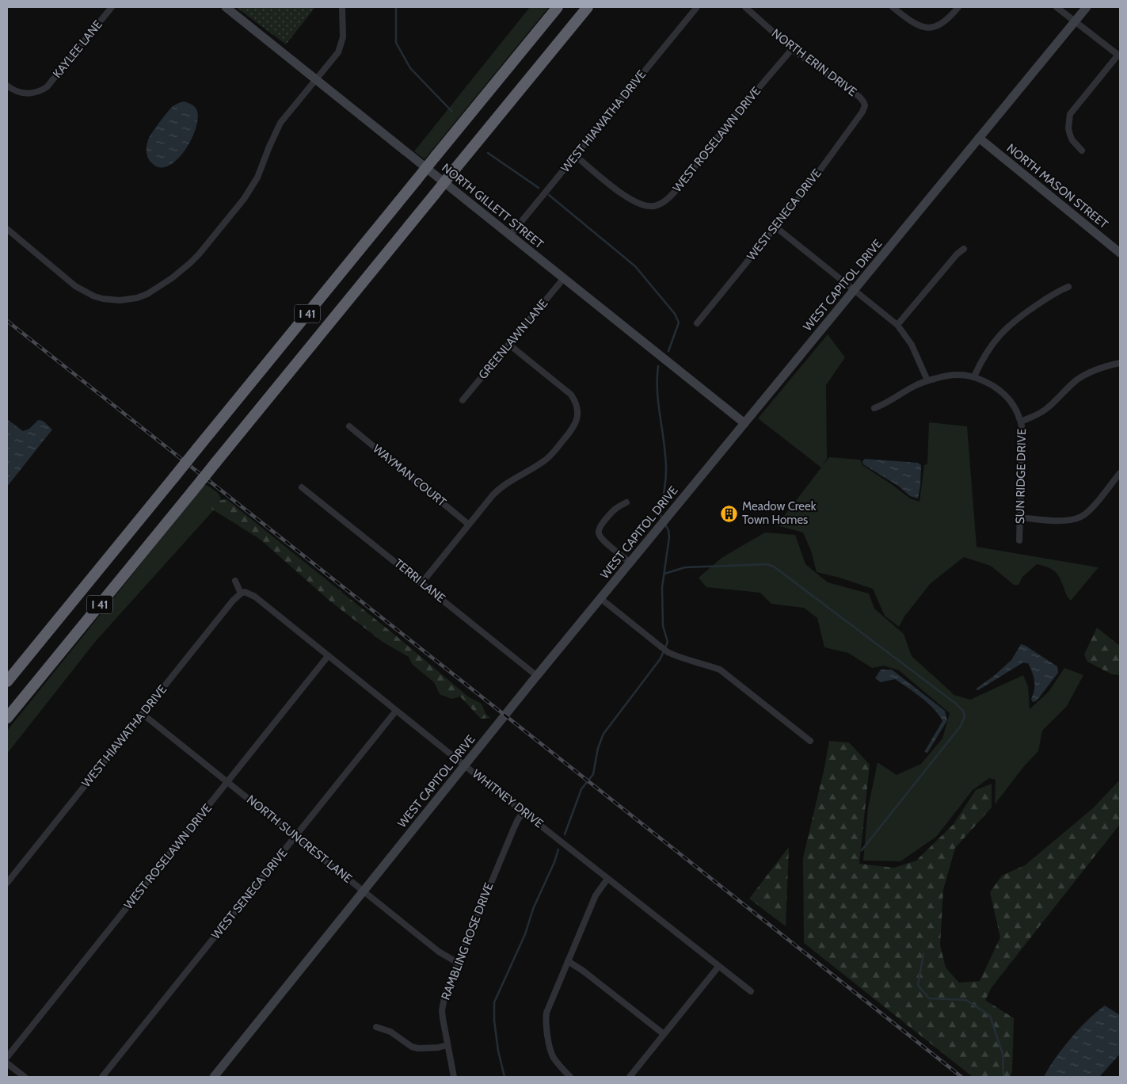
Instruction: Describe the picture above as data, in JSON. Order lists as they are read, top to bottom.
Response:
{
  "streets": {
    "highway": ["I 41"],
    "street": [
      "KAYLEE LANE",
      "NORTH ERIN DRIVE",
      "WEST HIAWATHA DRIVE",
      "WEST ROSELAWN DRIVE",
      "NORTH MASON STREET",
      "NORTH GILLETT STREET",
      "WEST SENECA DRIVE",
      "WEST CAPITOL DRIVE",
      "GREENLAWN LANE",
      "WAYMAN COURT",
      "SUN RIDGE DRIVE",
      "TERRI LANE",
      "WHITNEY DRIVE",
      "NORTH SUNCREST LANE",
      "RAMBLING ROSE DRIVE"
    ]
  },
  "crossings": [
    ["NORTH ERIN DRIVE", "WEST ROSELAWN DRIVE"],
    ["NORTH ERIN DRIVE", "WEST SENECA DRIVE"],
    ["WEST HIAWATHA DRIVE", "WEST ROSELAWN DRIVE"],
    ["WEST HIAWATHA DRIVE", "NORTH GILLETT STREET"],
    ["WEST HIAWATHA DRIVE", "WHITNEY DRIVE"],
    ["WEST HIAWATHA DRIVE", "NORTH SUNCREST LANE"],
    ["WEST ROSELAWN DRIVE", "WHITNEY DRIVE"],
    ["WEST ROSELAWN DRIVE", "NORTH SUNCREST LANE"],
    ["NORTH MASON STREET", "WEST CAPITOL DRIVE"],
    ["NORTH GILLETT STREET", "WEST CAPITOL DRIVE"],
    ["NORTH GILLETT STREET", "GREENLAWN LANE"],
    ["WEST SENECA DRIVE", "WHITNEY DRIVE"],
    ["WEST SENECA DRIVE", "NORTH SUNCREST LANE"],
    ["WEST CAPITOL DRIVE", "TERRI LANE"],
    ["WEST CAPITOL DRIVE", "WHITNEY DRIVE"],
    ["WEST CAPITOL DRIVE", "NORTH SUNCREST LANE"],
    ["WHITNEY DRIVE", "RAMBLING ROSE DRIVE"],
    ["NORTH SUNCREST LANE", "RAMBLING ROSE DRIVE"]
  ],
  "places": {
    "building": ["Meadow Creek Town Homes"]
  }
}
